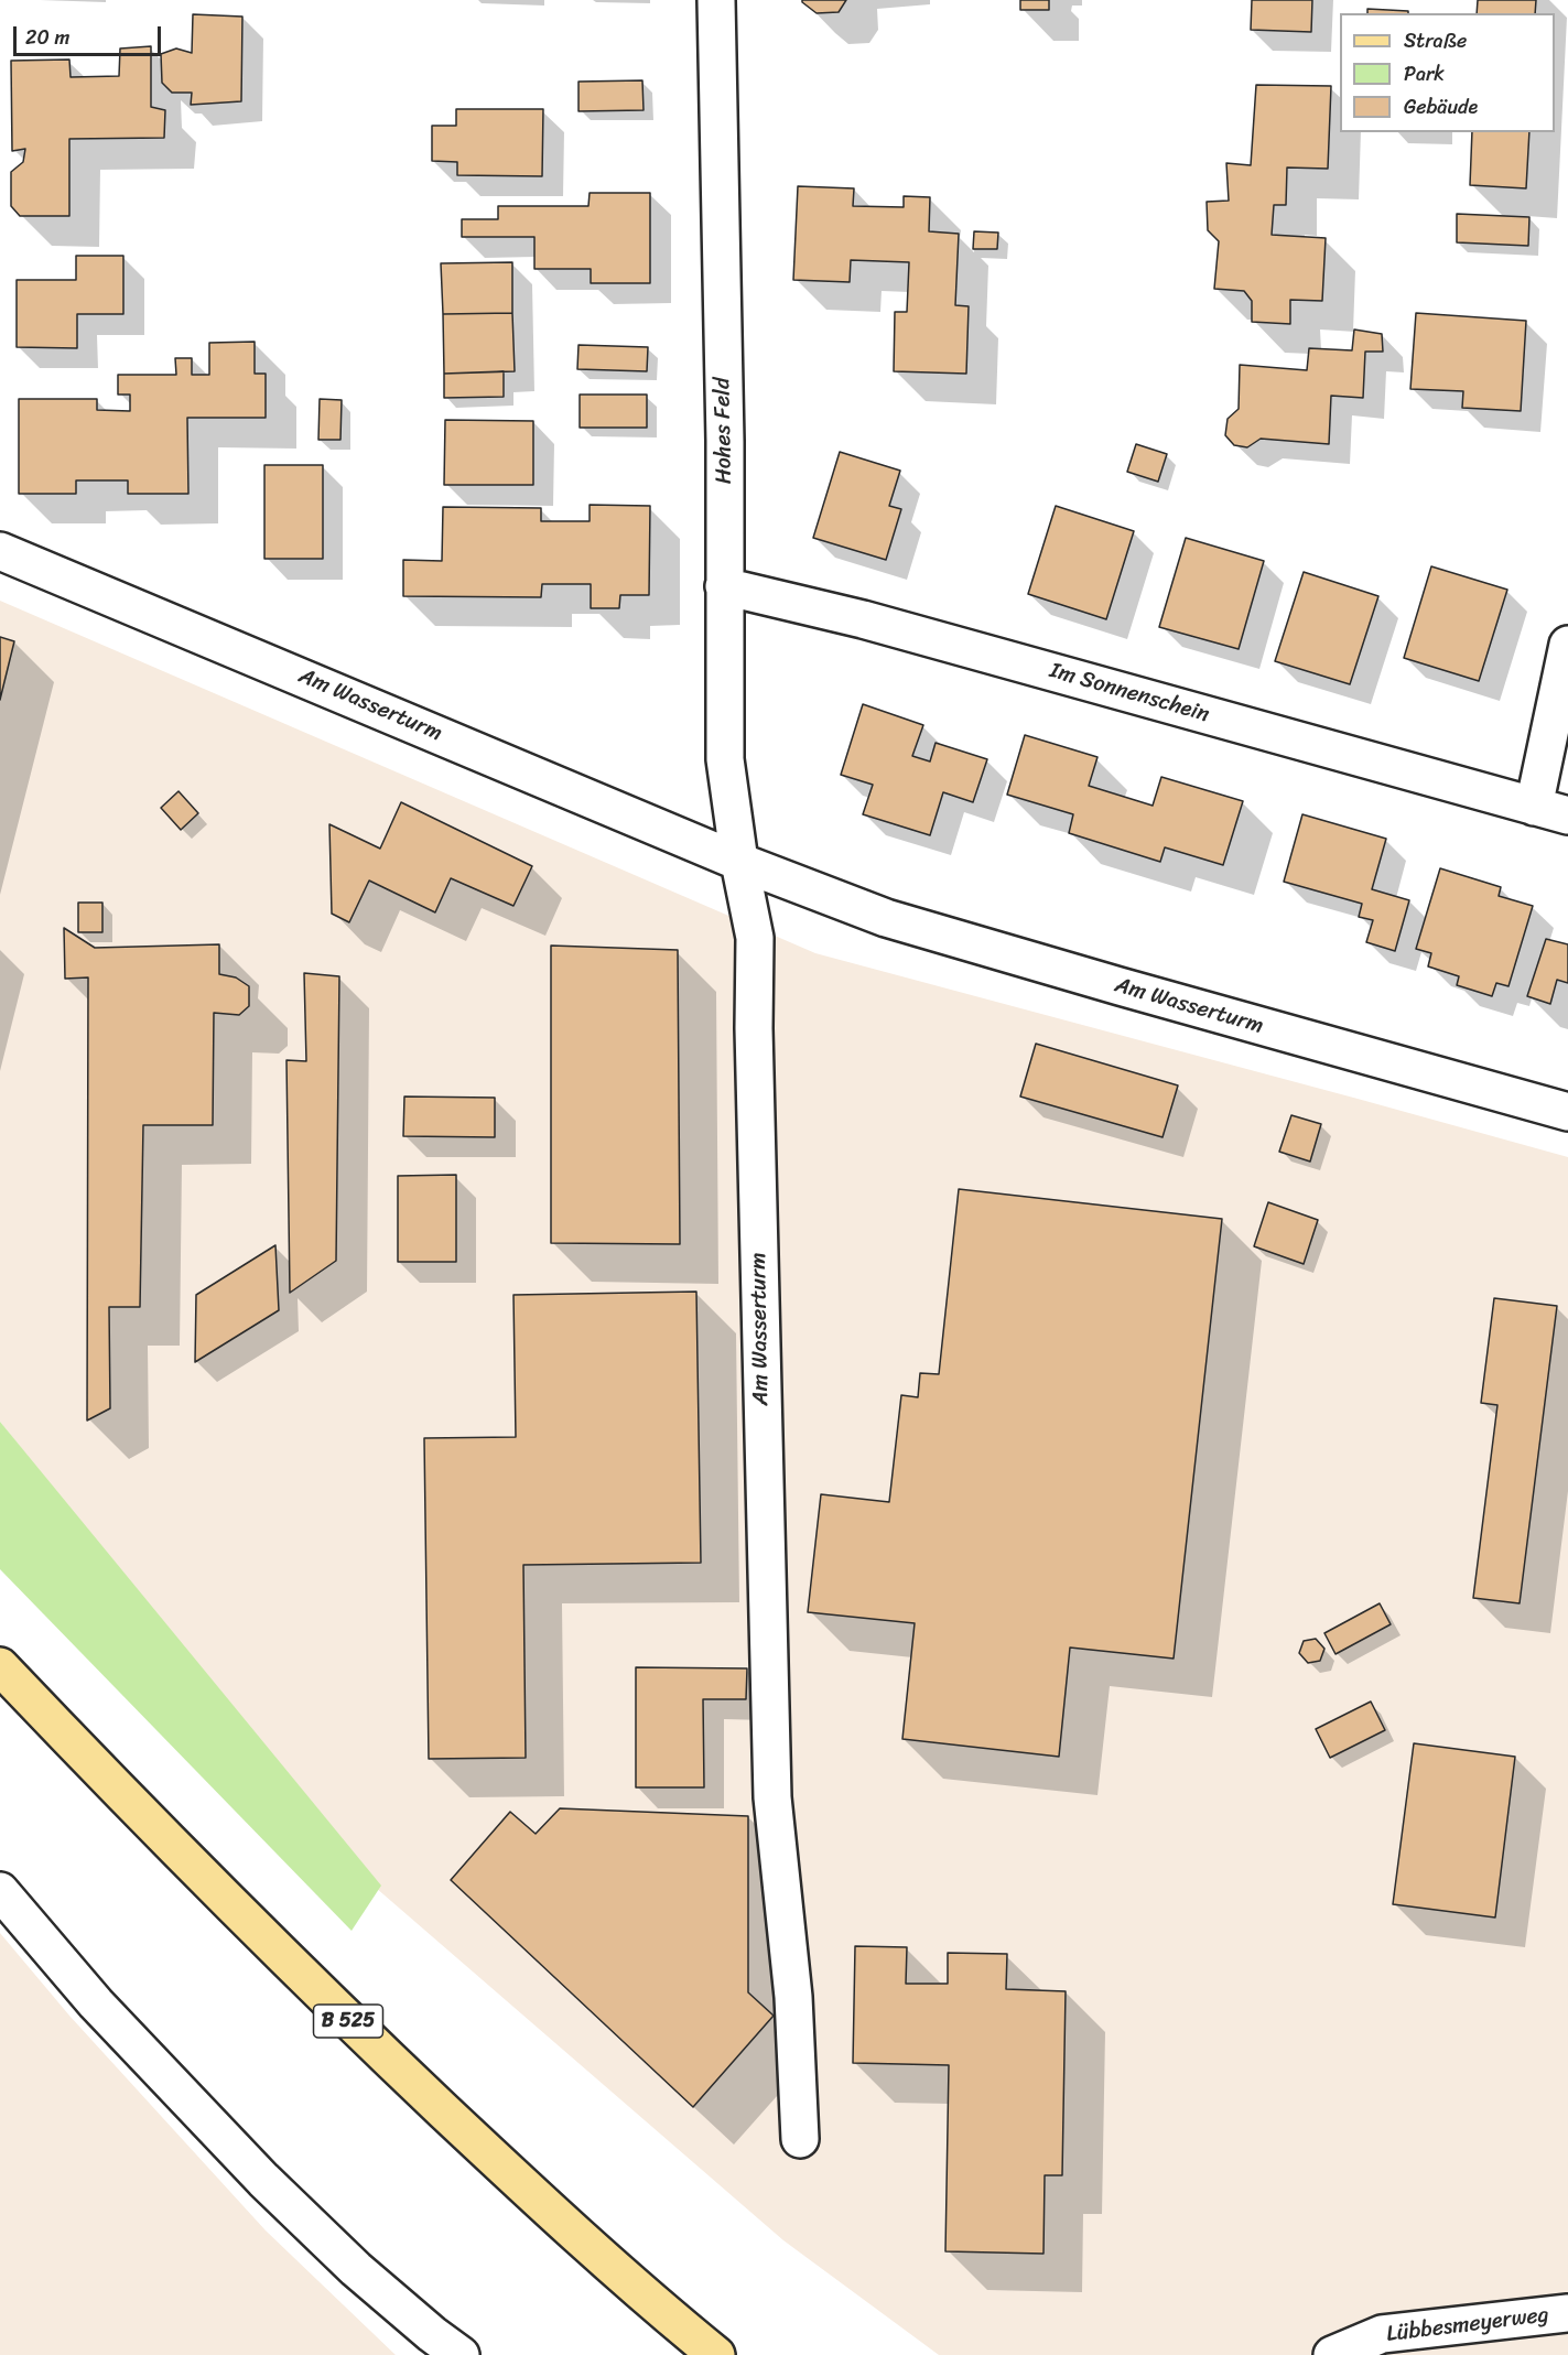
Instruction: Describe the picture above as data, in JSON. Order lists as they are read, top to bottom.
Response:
{
  "streets": {
    "main road": ["B 525"],
    "street": [
      "Hohes Feld",
      "Im Sonnenschein",
      "Am Wasserturm",
      "Lübbesmeyerweg"
    ]
  },
  "crossings": [
    ["Hohes Feld", "Im Sonnenschein"],
    ["Hohes Feld", "Am Wasserturm"]
  ],
  "legend": ["Straße", "Park", "Gebäude"],
  "scale_bar": "20 m"
}
